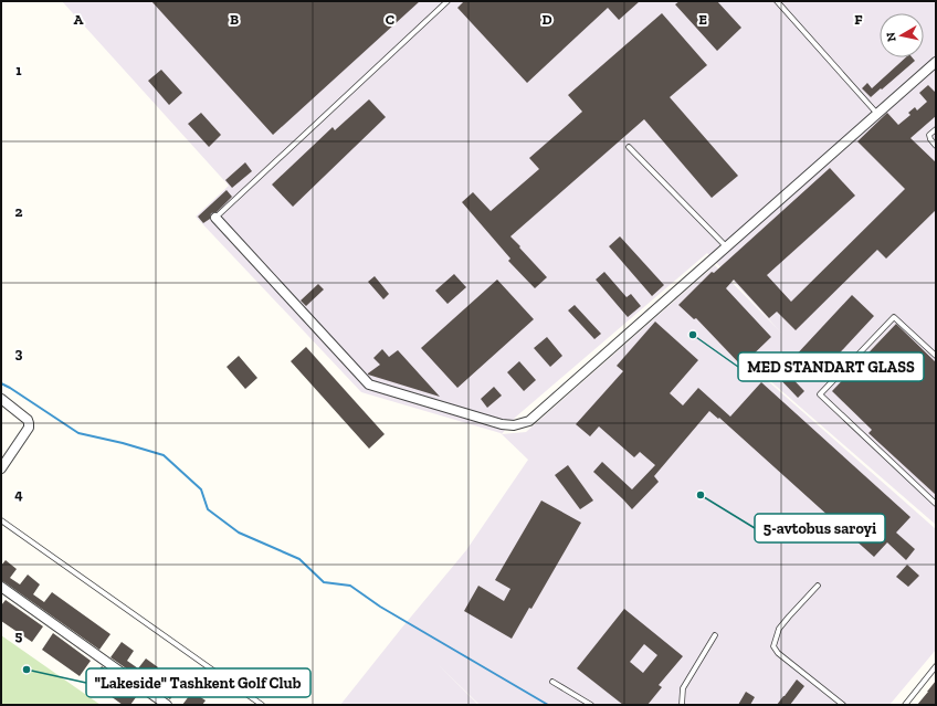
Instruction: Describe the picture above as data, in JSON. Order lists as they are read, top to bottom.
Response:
{
  "places": ["MED STANDART GLASS", "5-avtobus saroyi", "\"Lakeside\" Tashkent Golf Club"],
  "north": "left",
  "grid": {
    "columns": [
      "A",
      "B",
      "C",
      "D",
      "E",
      "F"
    ],
    "rows": [
      "1",
      "2",
      "3",
      "4",
      "5"
    ]
  }
}
